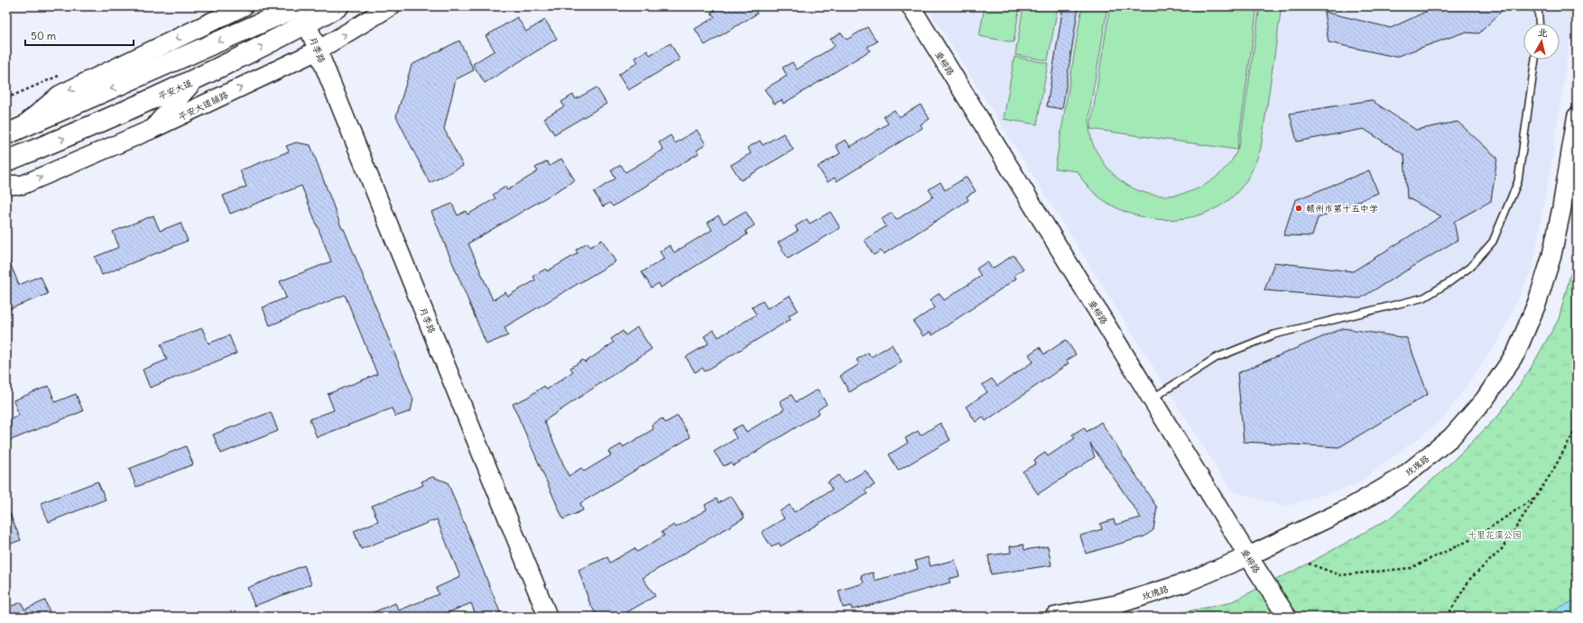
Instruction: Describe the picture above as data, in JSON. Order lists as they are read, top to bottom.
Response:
{
  "streets": {
    "main road": ["平安大道"],
    "street": [
      "月季路",
      "垂柳路",
      "平安大道辅路",
      "玫瑰路"
    ]
  },
  "crossings": [
    ["月季路", "平安大道"],
    ["月季路", "平安大道辅路"],
    ["垂柳路", "玫瑰路"]
  ],
  "parks": ["十里花溪公园"],
  "places": ["赣州市第十五中学"],
  "scale_bar": "50 m",
  "north": "top"
}
